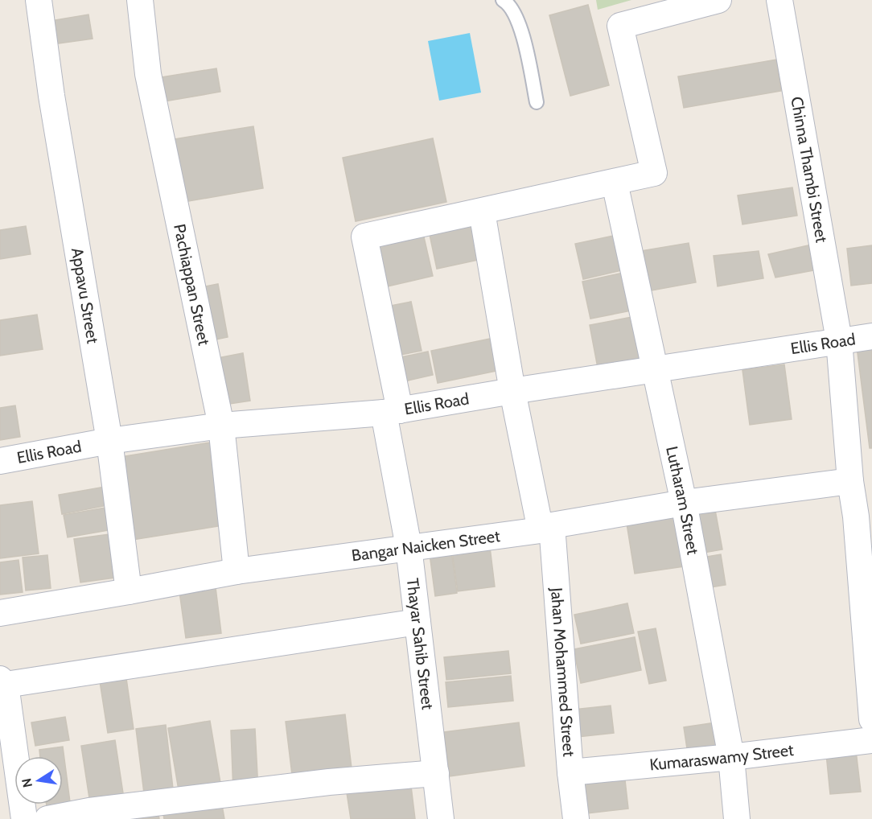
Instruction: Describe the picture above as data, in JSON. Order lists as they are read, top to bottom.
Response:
{
  "streets": {
    "street": [
      "Chinna Thambi Street",
      "Pachiappan Street",
      "Appavu Street",
      "Ellis Road",
      "Lutharam Street",
      "Bangar Naicken Street",
      "Thayar Sahib Street",
      "Jahan Mohammed Street",
      "Kumaraswamy Street"
    ]
  },
  "crossings": [
    ["Chinna Thambi Street", "Ellis Road"],
    ["Chinna Thambi Street", "Bangar Naicken Street"],
    ["Pachiappan Street", "Ellis Road"],
    ["Pachiappan Street", "Bangar Naicken Street"],
    ["Appavu Street", "Ellis Road"],
    ["Appavu Street", "Bangar Naicken Street"],
    ["Ellis Road", "Lutharam Street"],
    ["Ellis Road", "Thayar Sahib Street"],
    ["Ellis Road", "Jahan Mohammed Street"],
    ["Lutharam Street", "Bangar Naicken Street"],
    ["Lutharam Street", "Kumaraswamy Street"],
    ["Bangar Naicken Street", "Thayar Sahib Street"],
    ["Bangar Naicken Street", "Jahan Mohammed Street"],
    ["Thayar Sahib Street", "Jahan Mohammed Street"],
    ["Jahan Mohammed Street", "Kumaraswamy Street"]
  ],
  "north": "left"
}
